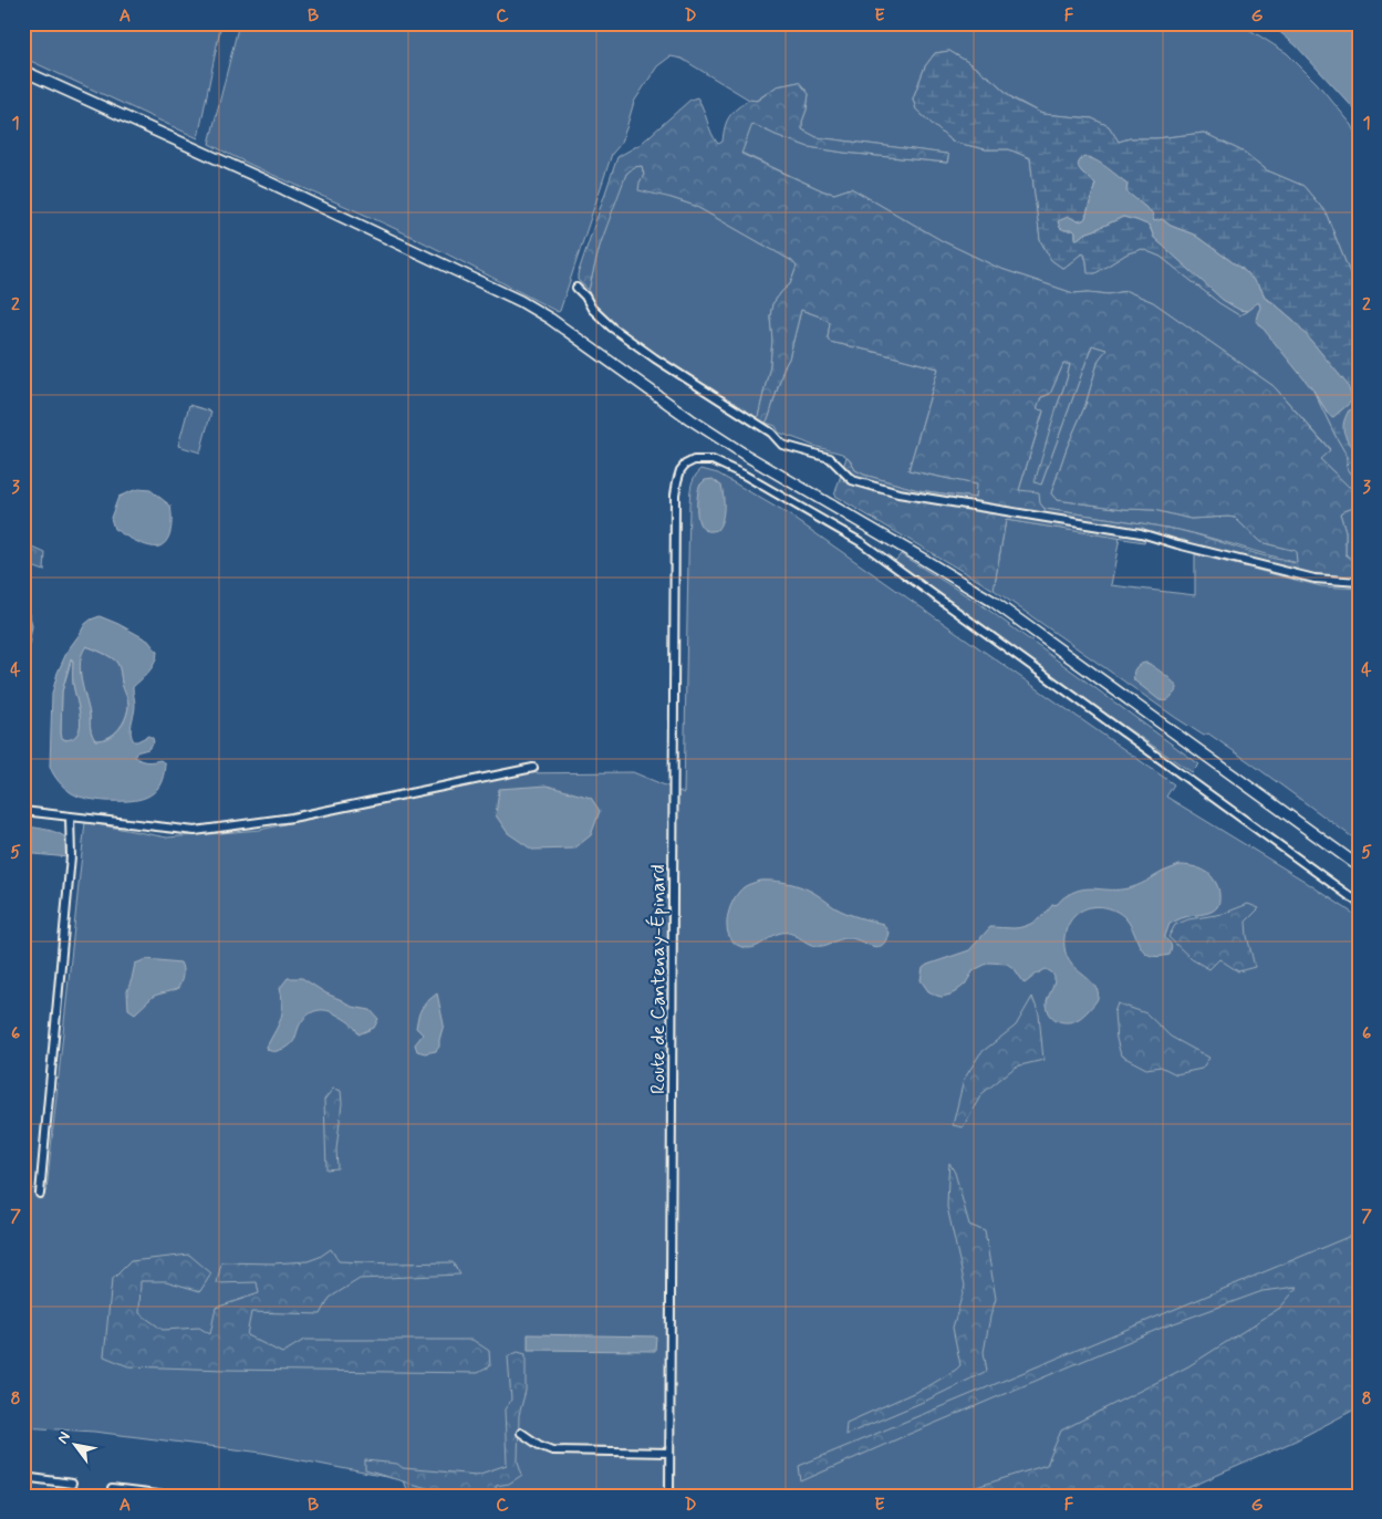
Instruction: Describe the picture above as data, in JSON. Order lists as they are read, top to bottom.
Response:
{
  "streets": {
    "street": ["Route de Cantenay-Épinard"]
  },
  "north": "top left",
  "grid": {
    "columns": [
      "A",
      "B",
      "C",
      "D",
      "E",
      "F",
      "G"
    ],
    "rows": [
      "1",
      "2",
      "3",
      "4",
      "5",
      "6",
      "7",
      "8"
    ]
  }
}
